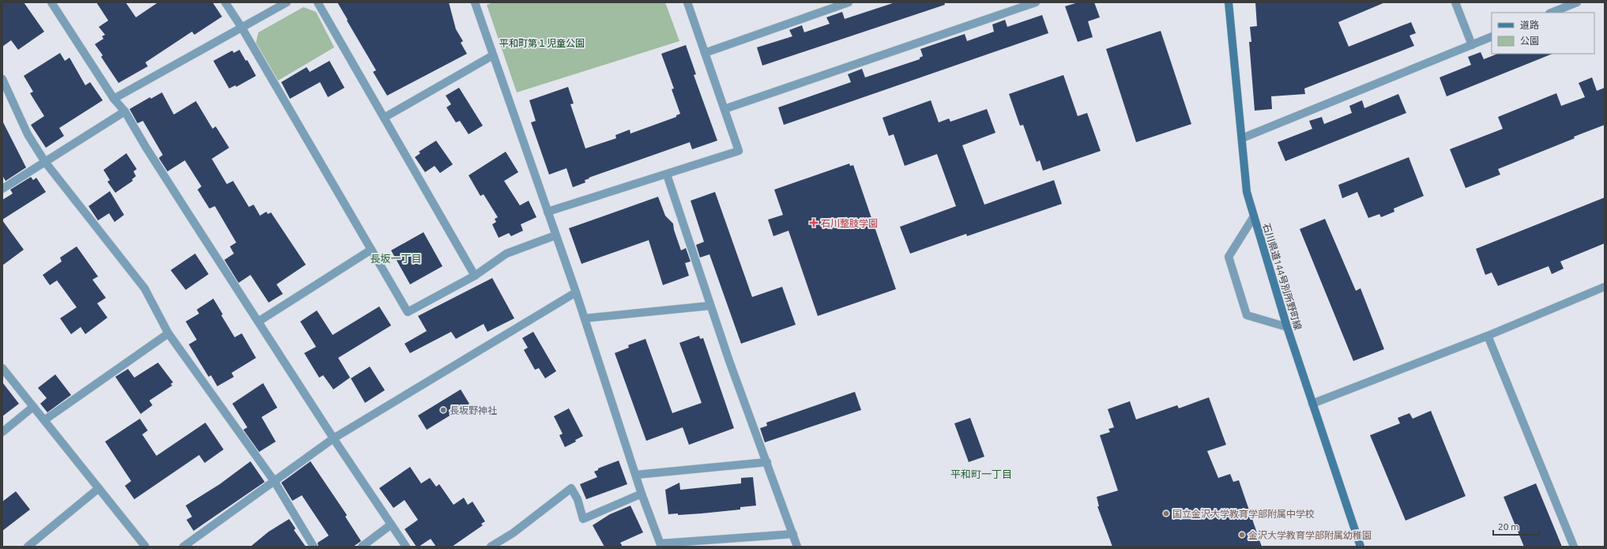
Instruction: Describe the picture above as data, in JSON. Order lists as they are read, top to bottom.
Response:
{
  "streets": {
    "main road": ["石川県道144号別所野町線"]
  },
  "districts": ["長坂一丁目", "平和町一丁目"],
  "parks": ["平和町第１児童公園"],
  "places": {
    "health": ["石川整肢学園"],
    "other": ["長坂野神社", "国立金沢大学教育学部附属中学校", "金沢大学教育学部附属幼稚園"]
  },
  "legend": ["道路", "公園"],
  "scale_bar": "20 m"
}
